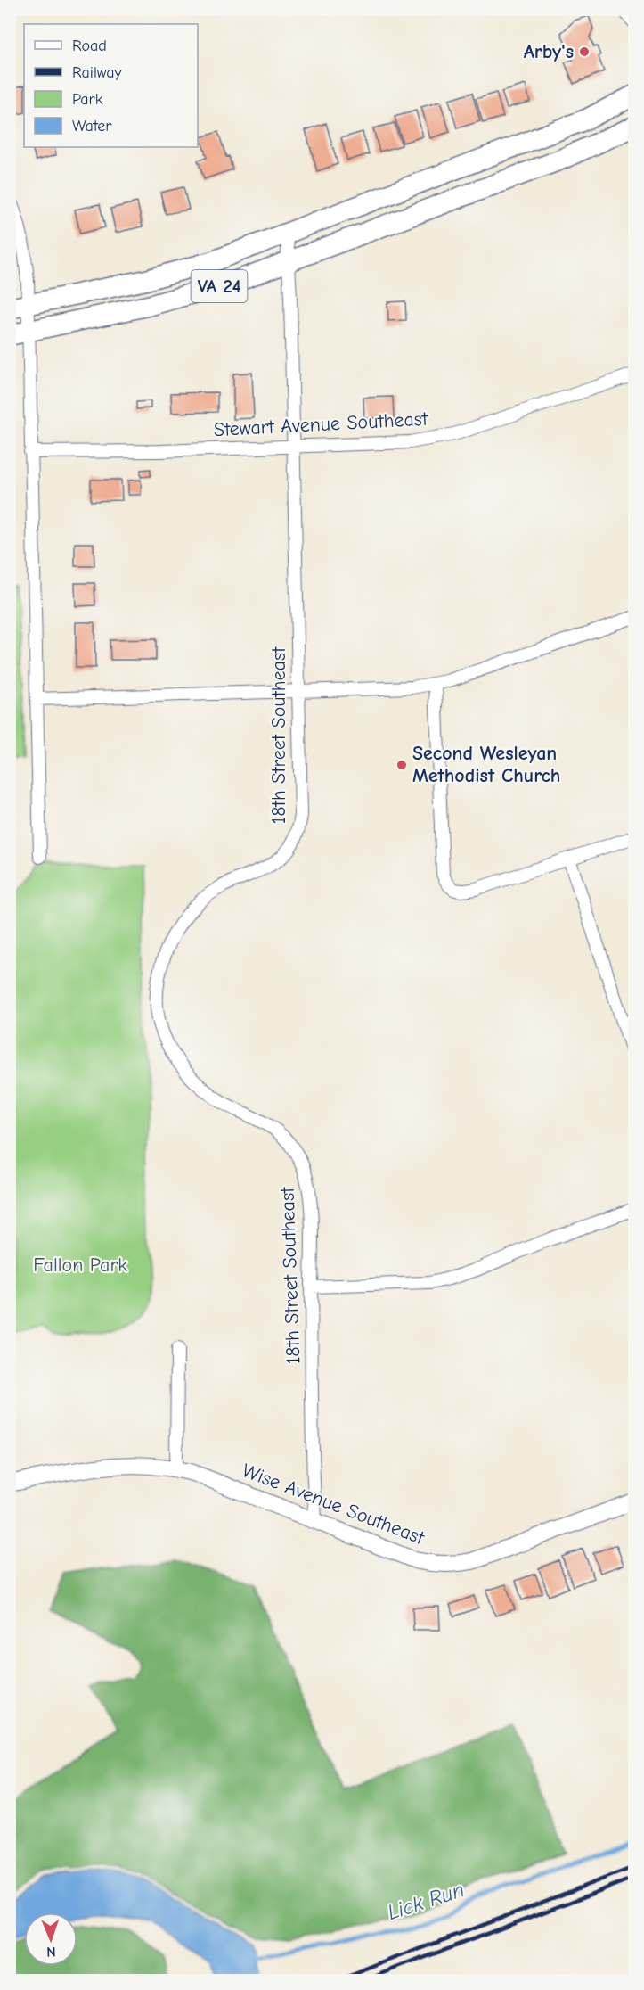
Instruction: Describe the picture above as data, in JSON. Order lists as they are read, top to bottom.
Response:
{
  "streets": {
    "main road": ["VA 24"],
    "street": ["Stewart Avenue Southeast", "18th Street Southeast", "Wise Avenue Southeast"]
  },
  "crossings": [
    ["VA 24", "18th Street Southeast"],
    ["Stewart Avenue Southeast", "18th Street Southeast"],
    ["18th Street Southeast", "Wise Avenue Southeast"]
  ],
  "water": ["Lick Run"],
  "parks": ["Fallon Park"],
  "places": ["Arby's", "Second Wesleyan Methodist Church"],
  "legend": [
    "Road",
    "Railway",
    "Park",
    "Water"
  ],
  "north": "bottom"
}
